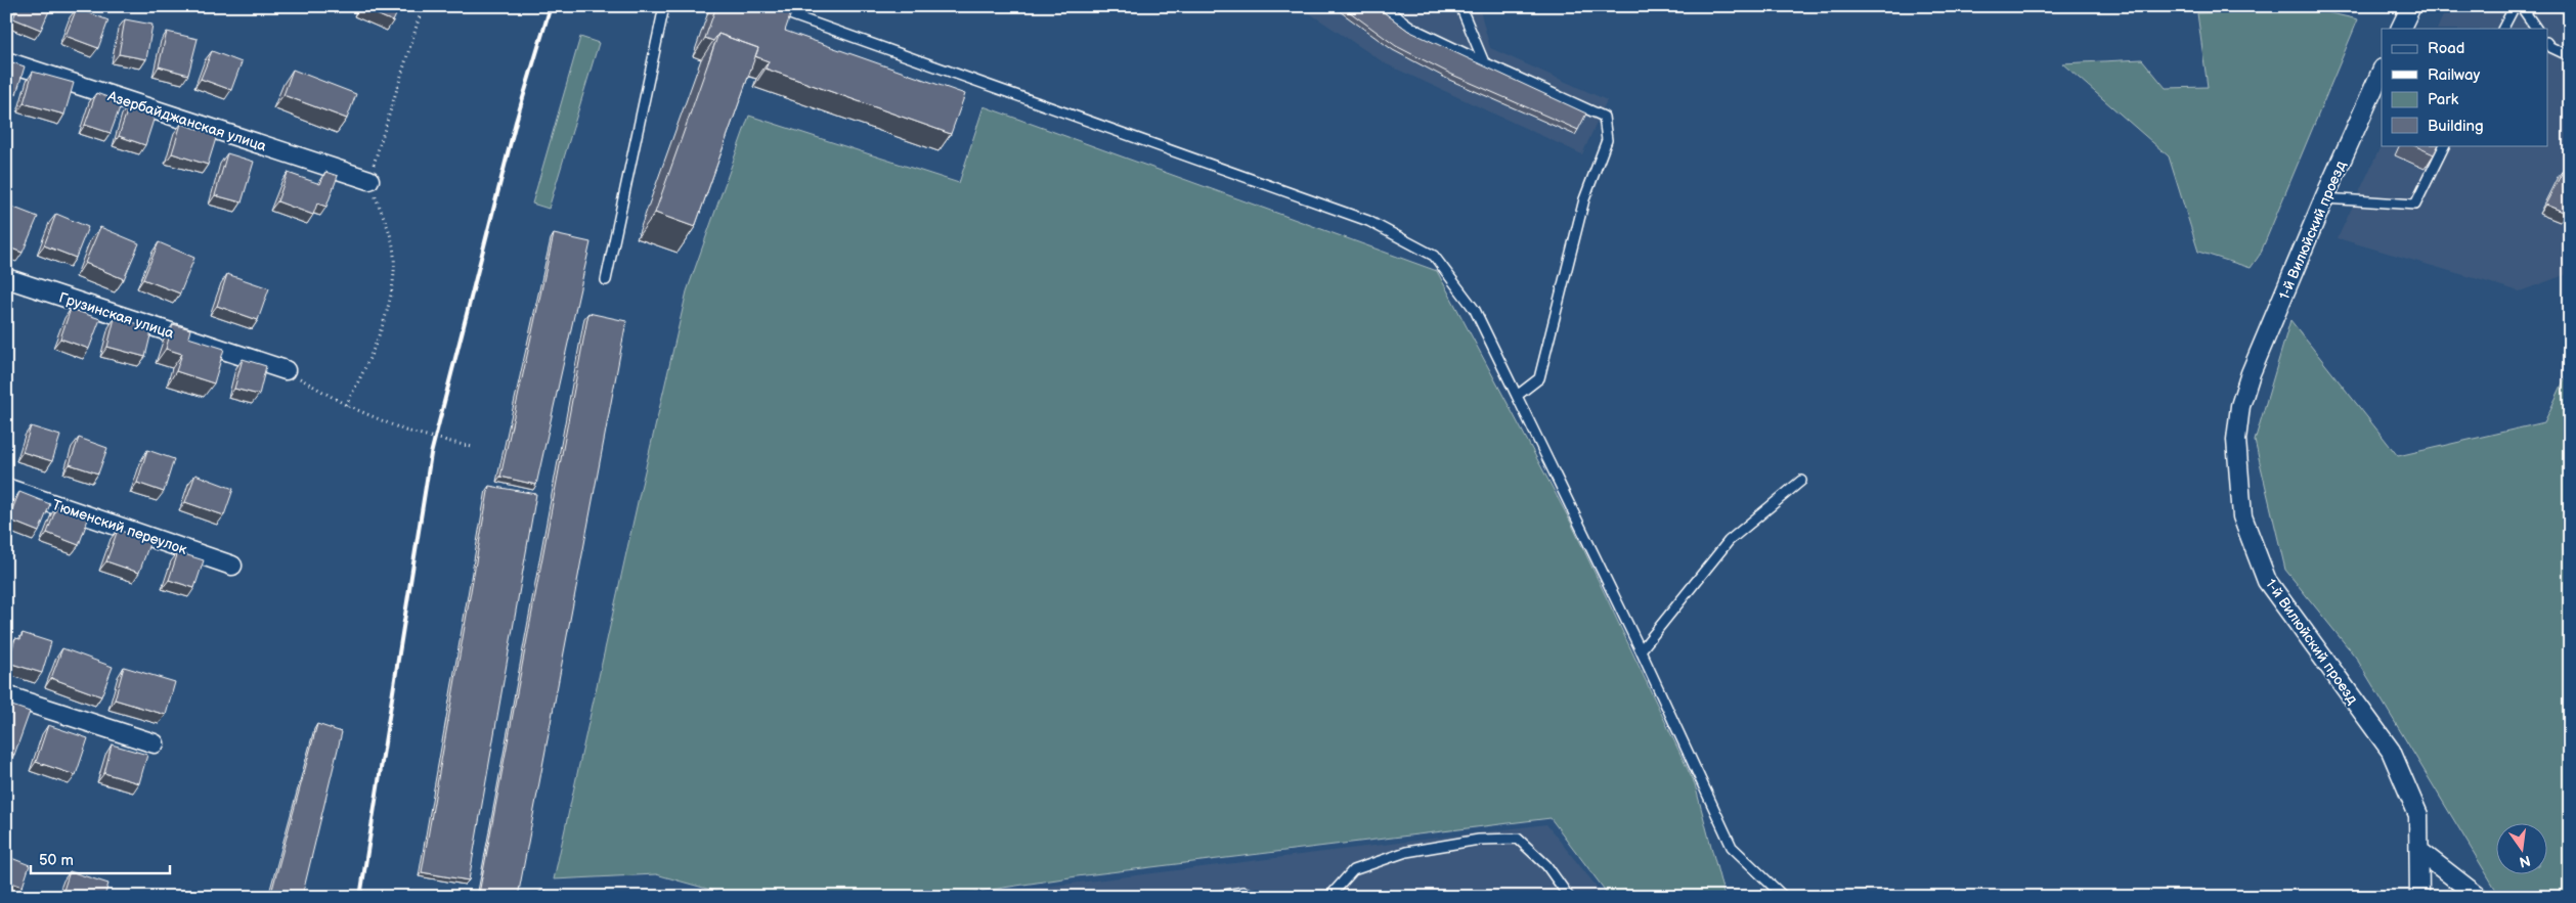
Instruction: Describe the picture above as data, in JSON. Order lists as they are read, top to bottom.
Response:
{
  "streets": {
    "street": [
      "Азербайджанская улица",
      "1-й Вилюйский проезд",
      "Грузинская улица",
      "Тюменский переулок"
    ]
  },
  "legend": [
    "Road",
    "Railway",
    "Park",
    "Building"
  ],
  "scale_bar": "50 m",
  "north": "bottom"
}
